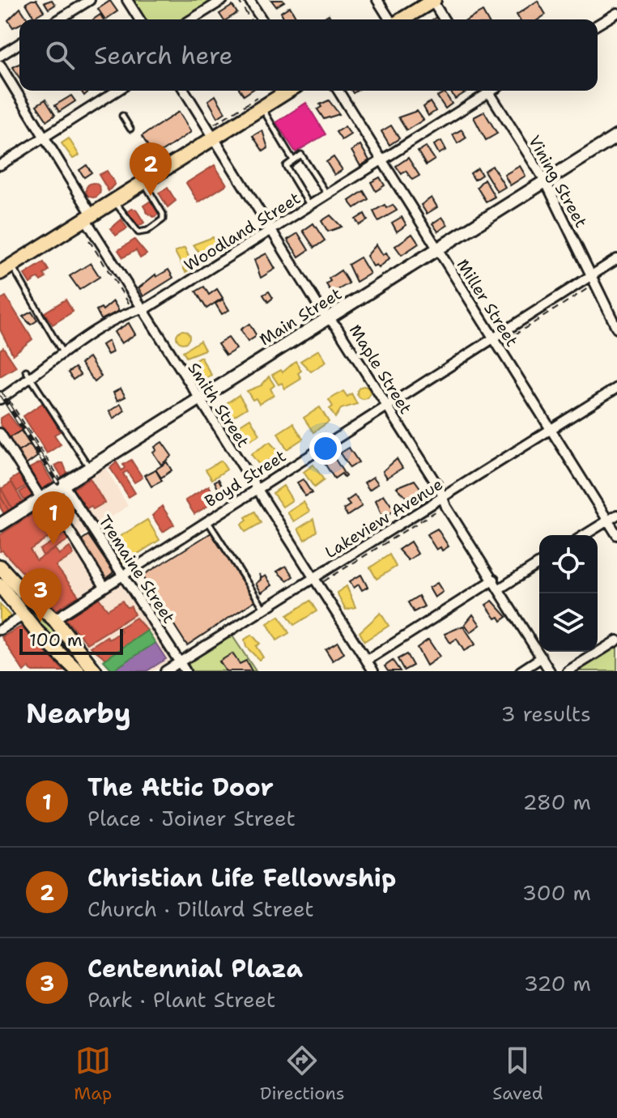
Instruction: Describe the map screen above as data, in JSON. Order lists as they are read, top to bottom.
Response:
{
  "streets": {
    "main road": ["Main Street"],
    "street": [
      "Vining Street",
      "Woodland Street",
      "Miller Street",
      "Maple Street",
      "Smith Street",
      "Boyd Street",
      "Lakeview Avenue",
      "Tremaine Street"
    ]
  },
  "crossings": [
    ["Vining Street", "Main Street"],
    ["Vining Street", "Boyd Street"],
    ["Woodland Street", "Miller Street"],
    ["Woodland Street", "Maple Street"],
    ["Woodland Street", "Smith Street"],
    ["Miller Street", "Main Street"],
    ["Miller Street", "Boyd Street"],
    ["Miller Street", "Lakeview Avenue"],
    ["Main Street", "Maple Street"],
    ["Main Street", "Smith Street"],
    ["Main Street", "Tremaine Street"],
    ["Maple Street", "Boyd Street"],
    ["Maple Street", "Lakeview Avenue"],
    ["Smith Street", "Boyd Street"],
    ["Smith Street", "Lakeview Avenue"],
    ["Boyd Street", "Tremaine Street"],
    ["Lakeview Avenue", "Tremaine Street"]
  ],
  "scale_bar": "100 m",
  "page": {
    "search": "Search here",
    "pins": ["2", "1", "3"],
    "scale": "100 m",
    "heading": ["Nearby", "3 results"],
    "list": [
      {
        "mark": "1",
        "name": "The Attic Door",
        "note": "Place · Joiner Street",
        "value": "280 m"
      },
      {
        "mark": "2",
        "name": "Christian Life Fellowship",
        "note": "Church · Dillard Street",
        "value": "300 m"
      },
      {
        "mark": "3",
        "name": "Centennial Plaza",
        "note": "Park · Plant Street",
        "value": "320 m"
      }
    ],
    "nav": ["Map", "Directions", "Saved"]
  }
}
